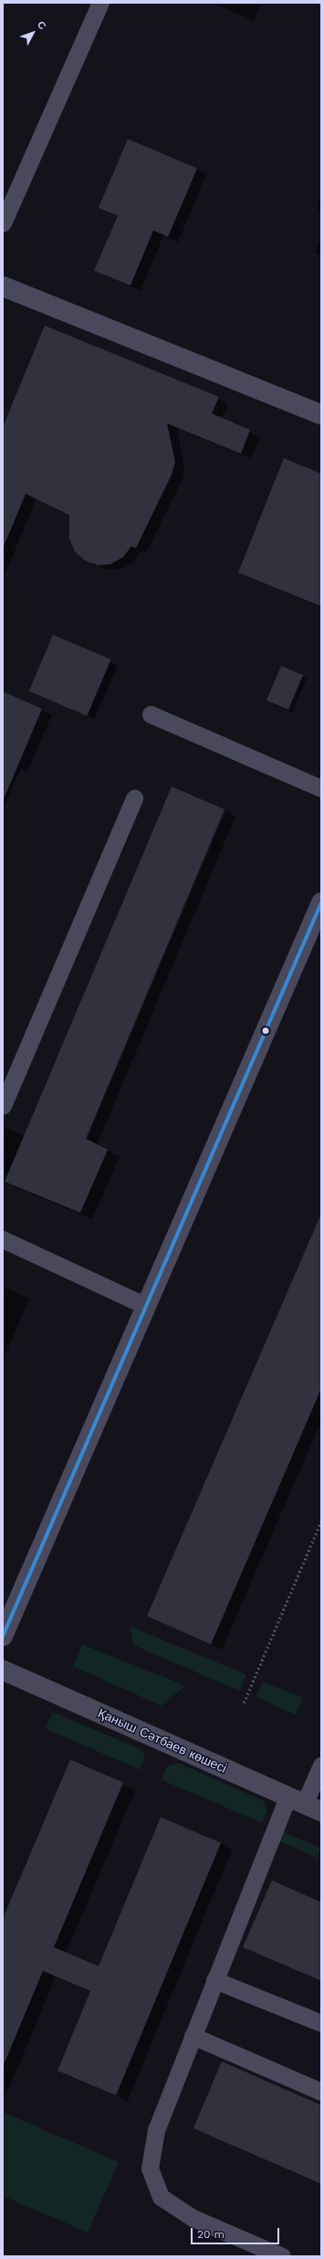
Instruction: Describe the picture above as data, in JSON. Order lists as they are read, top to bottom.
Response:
{
  "streets": {
    "street": ["Қаныш Сәтбаев көшесі"]
  },
  "scale_bar": "20 m",
  "north": "top right"
}
